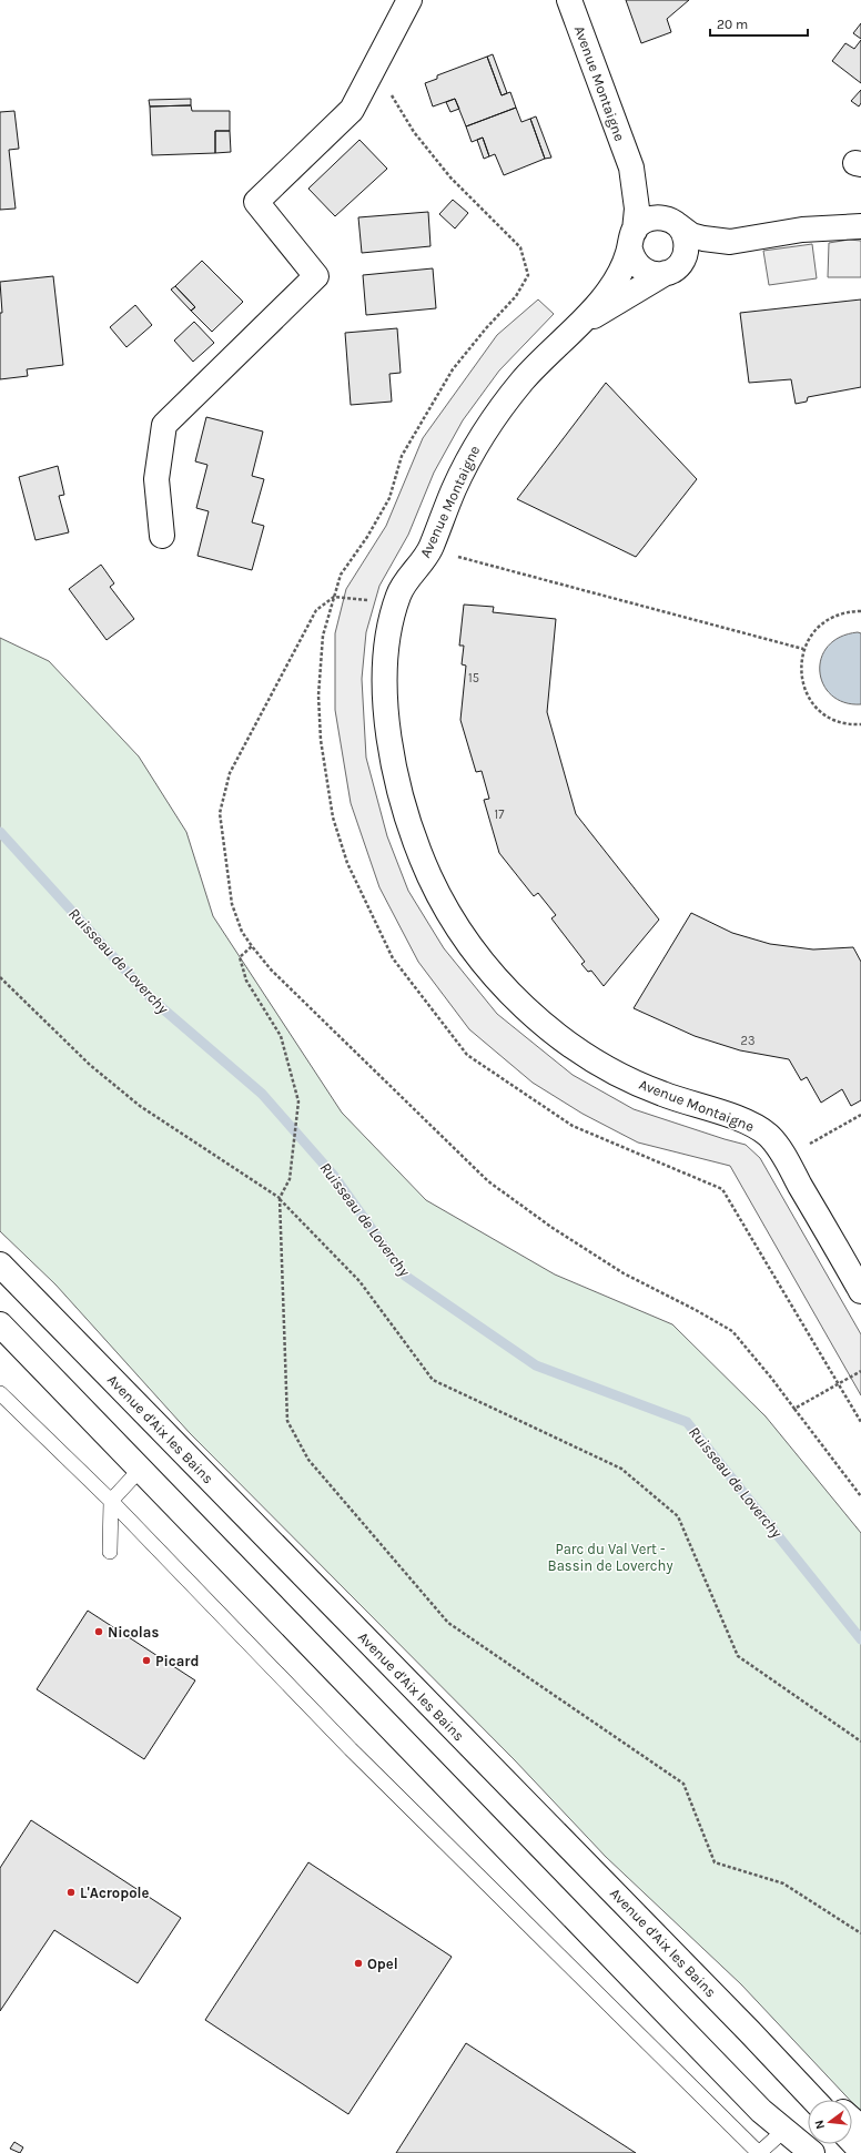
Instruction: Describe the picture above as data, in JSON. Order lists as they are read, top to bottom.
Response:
{
  "streets": {
    "street": ["Avenue Montaigne", "Avenue d'Aix les Bains"]
  },
  "water": ["Ruisseau de Loverchy"],
  "parks": ["Parc du Val Vert - Bassin de Loverchy"],
  "places": [
    "Nicolas",
    "Picard",
    "L'Acropole",
    "Opel"
  ],
  "house_numbers": ["15", "17", "23"],
  "scale_bar": "20 m",
  "north": "left"
}
